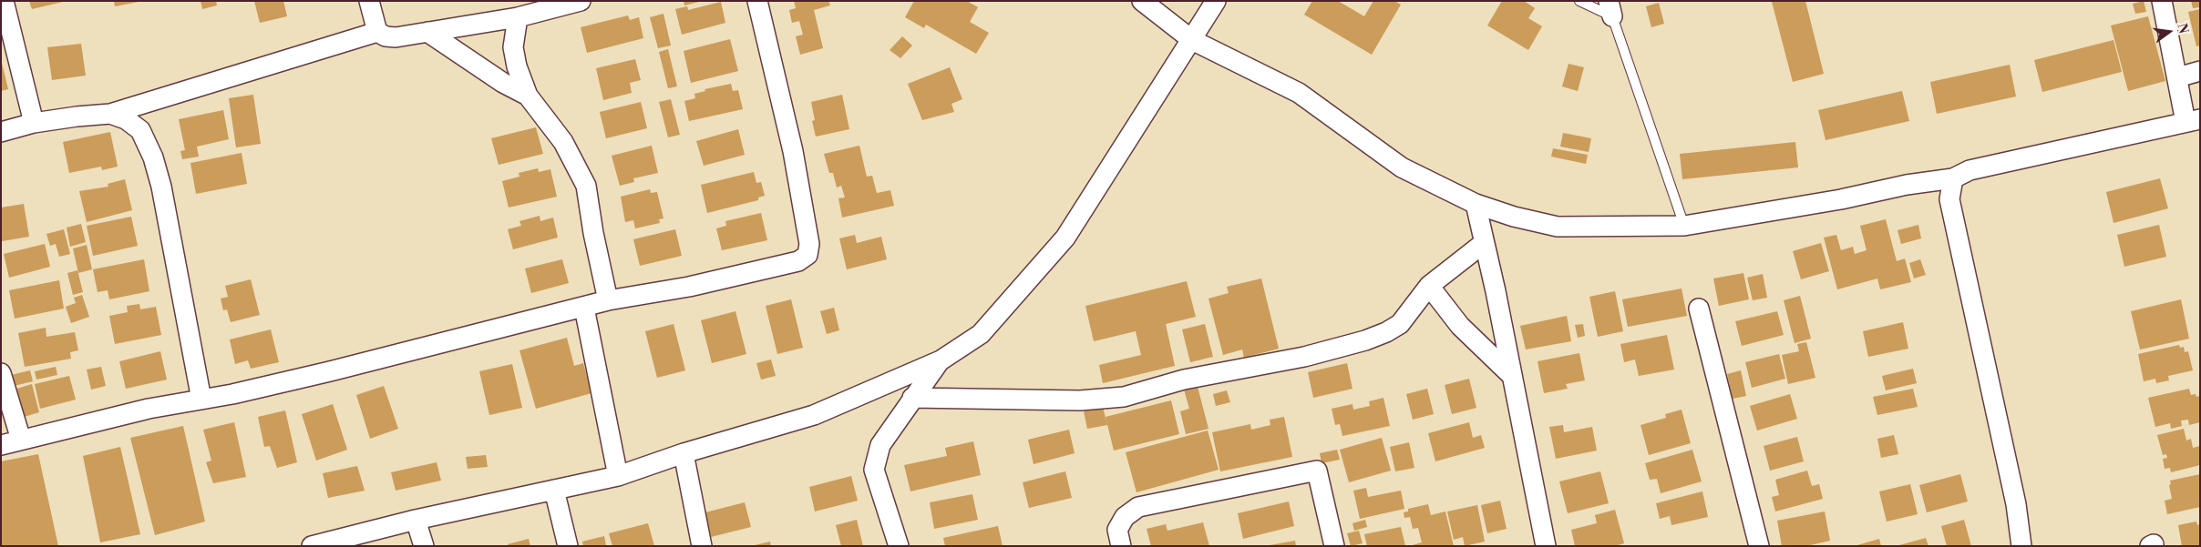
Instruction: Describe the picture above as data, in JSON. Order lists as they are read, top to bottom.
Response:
{
  "north": "right"
}
